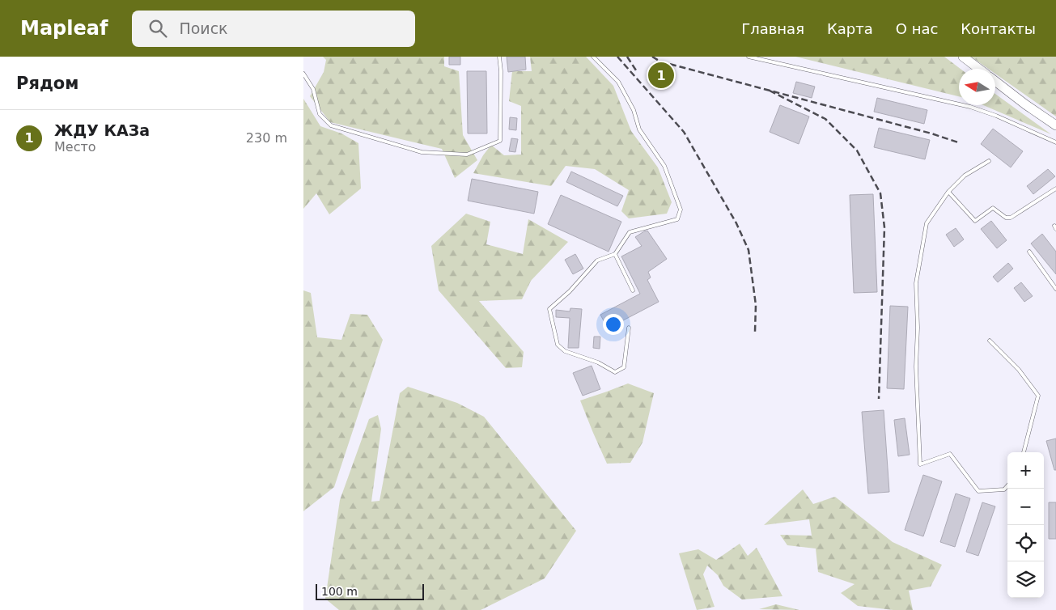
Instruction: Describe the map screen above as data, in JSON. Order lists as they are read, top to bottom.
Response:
{
  "scale_bar": "100 m",
  "north": "left",
  "page": {
    "header": "Mapleaf",
    "search": "Поиск",
    "nav": [
      "Главная",
      "Карта",
      "О нас",
      "Контакты"
    ],
    "heading": "Рядом",
    "pins": "1",
    "list": [
      {
        "mark": "1",
        "name": "ЖДУ КАЗа",
        "note": "Место",
        "value": "230 m"
      }
    ],
    "map_buttons": ["+", "−"],
    "scale": "100 m"
  }
}
